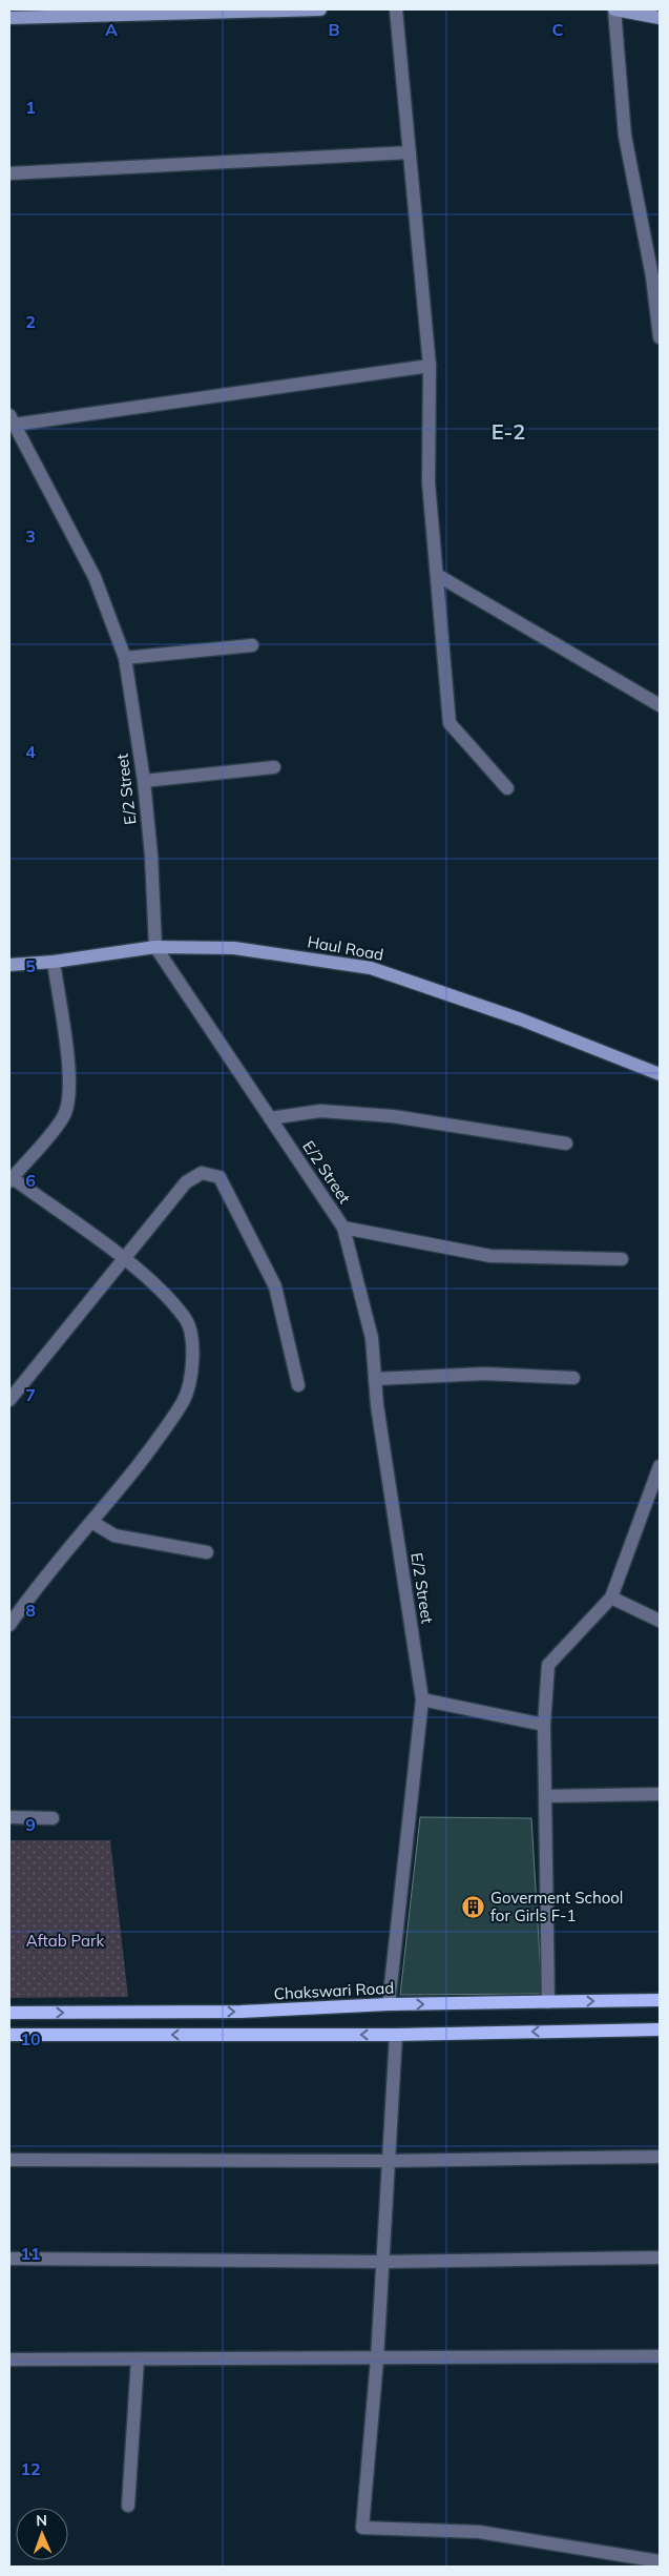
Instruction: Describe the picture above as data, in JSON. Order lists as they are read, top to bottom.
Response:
{
  "streets": {
    "main road": ["Haul Road", "Chakswari Road"],
    "street": ["E/2 Street"]
  },
  "crossings": [
    ["E/2 Street", "Haul Road"],
    ["E/2 Street", "Chakswari Road"]
  ],
  "districts": ["E-2"],
  "parks": ["Aftab Park"],
  "places": {
    "building": ["Goverment School for Girls F-1"]
  },
  "north": "top",
  "grid": {
    "columns": ["A", "B", "C"],
    "rows": [
      "1",
      "2",
      "3",
      "4",
      "5",
      "6",
      "7",
      "8",
      "9",
      "10",
      "11",
      "12"
    ]
  }
}
